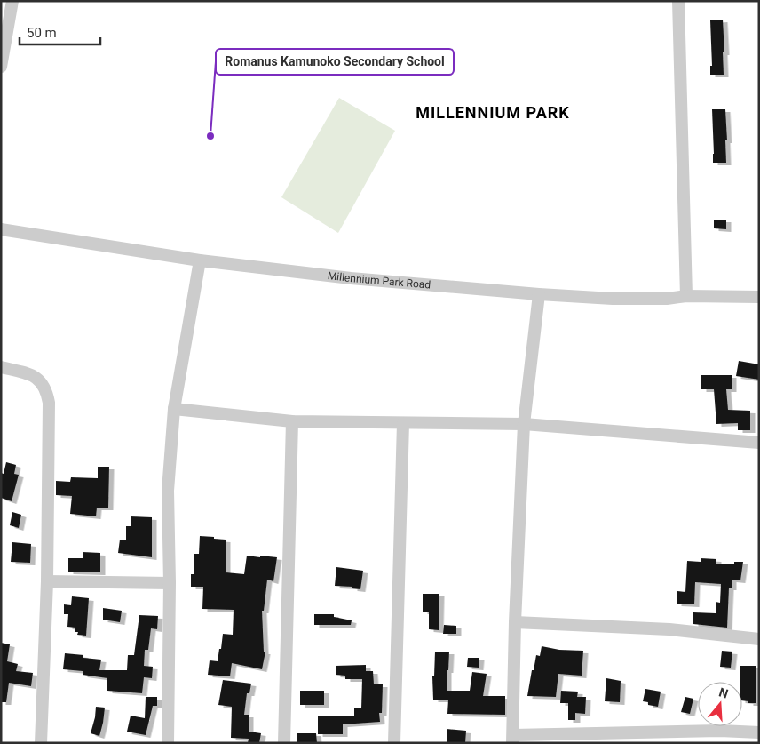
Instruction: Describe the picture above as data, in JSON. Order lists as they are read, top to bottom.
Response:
{
  "streets": {
    "street": ["Millennium Park Road"]
  },
  "districts": ["MILLENNIUM PARK"],
  "places": ["Romanus Kamunoko Secondary School"],
  "scale_bar": "50 m",
  "north": "top"
}
